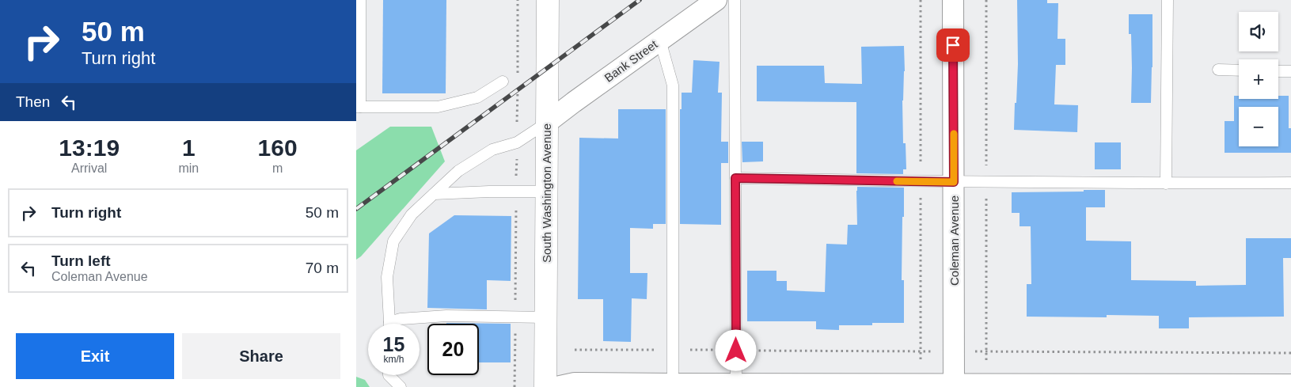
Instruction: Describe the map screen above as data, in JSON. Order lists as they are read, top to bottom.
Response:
{
  "streets": {
    "street": ["Bank Street", "South Washington Avenue", "Coleman Avenue"]
  },
  "crossings": [
    ["Bank Street", "South Washington Avenue"]
  ],
  "page": {
    "turn": ["50 m", "Turn right"],
    "map_buttons": ["+", "−"],
    "then": "Then",
    "eta": [
      "13:19",
      "Arrival",
      "1",
      "min",
      "160",
      "m"
    ],
    "list": [
      {
        "name": "Turn right",
        "value": "50 m"
      },
      {
        "name": "Turn left",
        "note": "Coleman Avenue",
        "value": "70 m"
      }
    ],
    "speed": "15 km/h",
    "limit": "20",
    "buttons": ["Exit", "Share"]
  }
}
